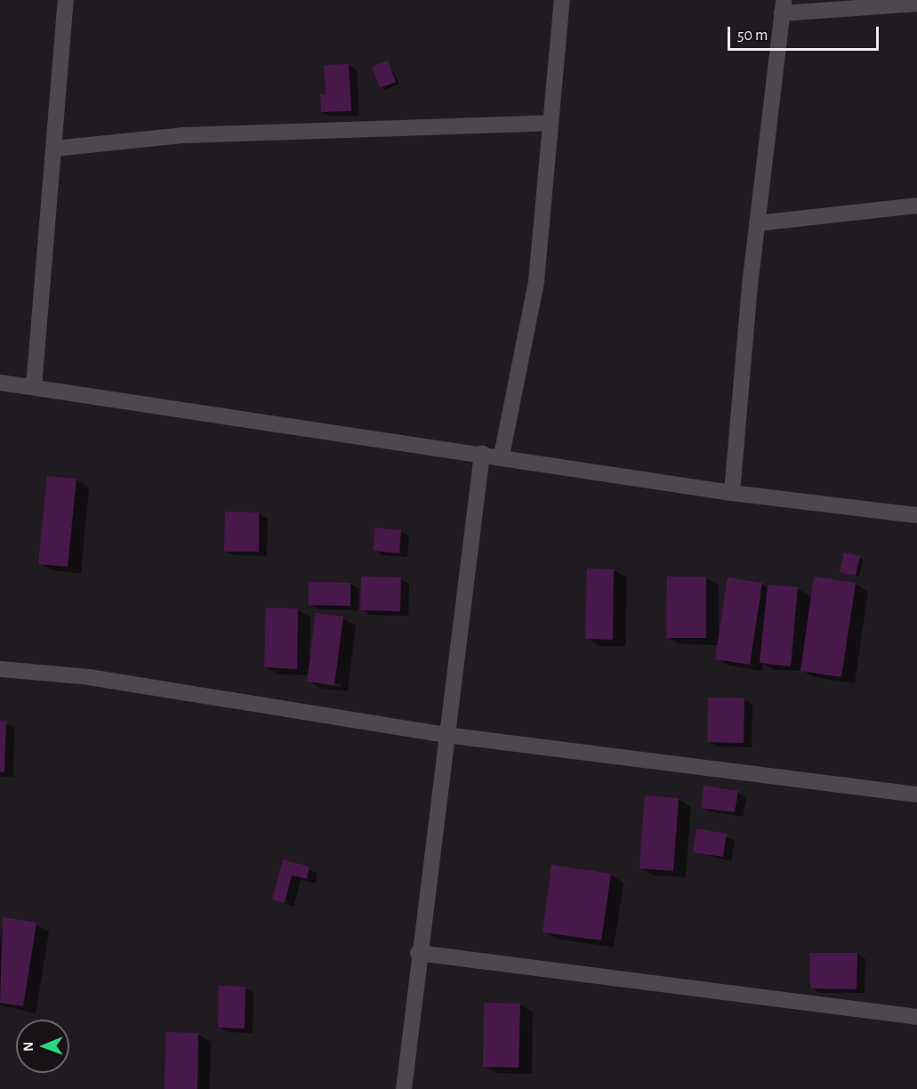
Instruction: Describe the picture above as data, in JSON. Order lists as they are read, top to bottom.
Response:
{
  "scale_bar": "50 m",
  "north": "left"
}
